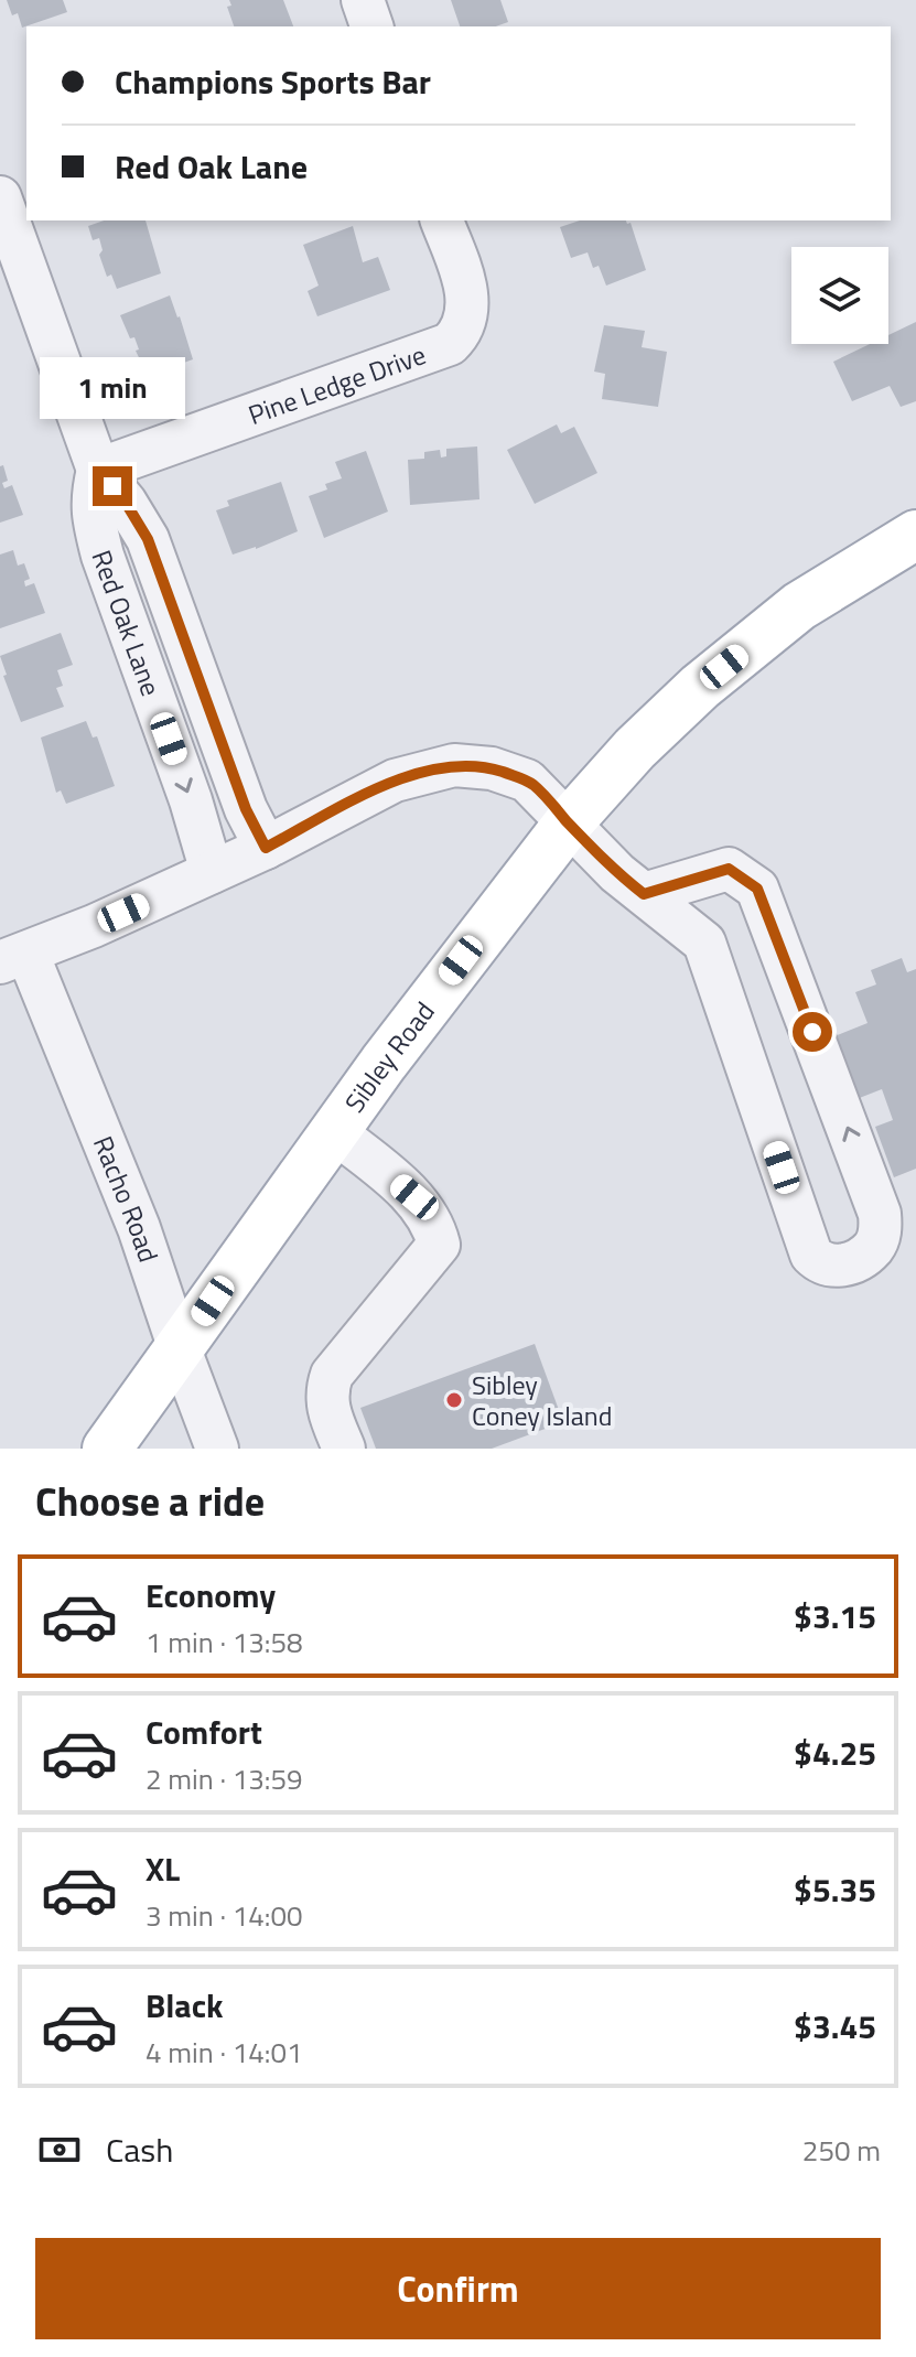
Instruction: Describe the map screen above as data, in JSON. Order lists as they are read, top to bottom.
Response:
{
  "streets": {
    "main road": ["Sibley Road"],
    "street": ["Pine Ledge Drive", "Red Oak Lane", "Racho Road"]
  },
  "crossings": [
    ["Pine Ledge Drive", "Red Oak Lane"],
    ["Sibley Road", "Racho Road"]
  ],
  "places": ["Sibley Coney Island"],
  "page": {
    "banner": ["Champions Sports Bar", "Red Oak Lane"],
    "bubble": "1 min",
    "heading": "Choose a ride",
    "list": [
      {
        "name": "Economy",
        "note": "1 min · 13:58",
        "value": "$3.15"
      },
      {
        "name": "Comfort",
        "note": "2 min · 13:59",
        "value": "$4.25"
      },
      {
        "name": "XL",
        "note": "3 min · 14:00",
        "value": "$5.35"
      },
      {
        "name": "Black",
        "note": "4 min · 14:01",
        "value": "$3.45"
      }
    ],
    "pay": ["Cash", "250 m"],
    "buttons": "Confirm"
  }
}
